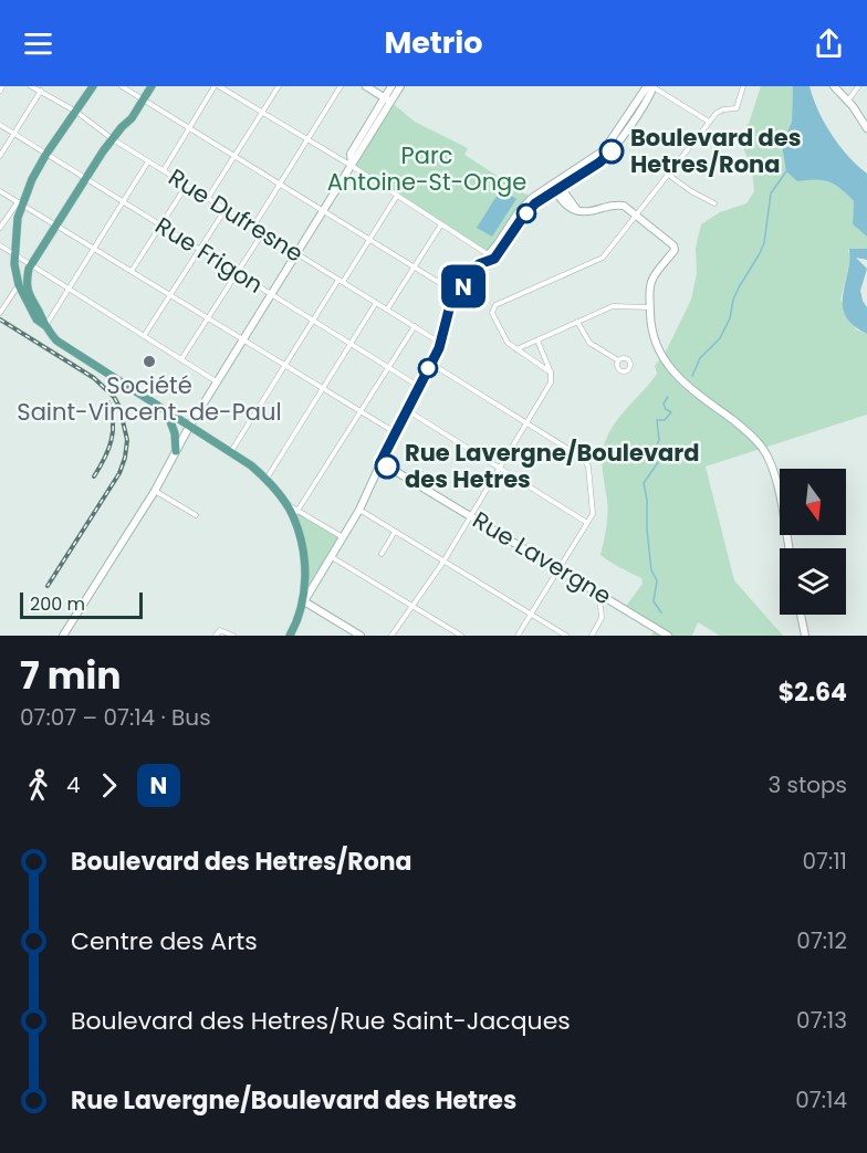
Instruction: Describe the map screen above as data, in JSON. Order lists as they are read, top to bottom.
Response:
{
  "streets": {
    "street": ["Rue Dufresne", "Rue Frigon", "Rue Lavergne"]
  },
  "parks": ["Parc Antoine-St-Onge"],
  "places": ["Boulevard des Hetres/Rona", "Société Saint-Vincent-de-Paul", "Rue Lavergne/Boulevard des Hetres"],
  "lines": ["bus line N"],
  "scale_bar": "200 m",
  "north": "bottom",
  "page": {
    "header": "Metrio",
    "on_map": "N",
    "scale": "200 m",
    "heading": ["7 min", "07:07 – 07:14 · Bus", "$2.64"],
    "legs": ["4", "N", "3 stops"],
    "list": [
      {
        "name": "Boulevard des Hetres/Rona",
        "value": "07:11"
      },
      {
        "name": "Centre des Arts",
        "value": "07:12"
      },
      {
        "name": "Boulevard des Hetres/Rue Saint-Jacques",
        "value": "07:13"
      },
      {
        "name": "Rue Lavergne/Boulevard des Hetres",
        "value": "07:14"
      }
    ]
  }
}
